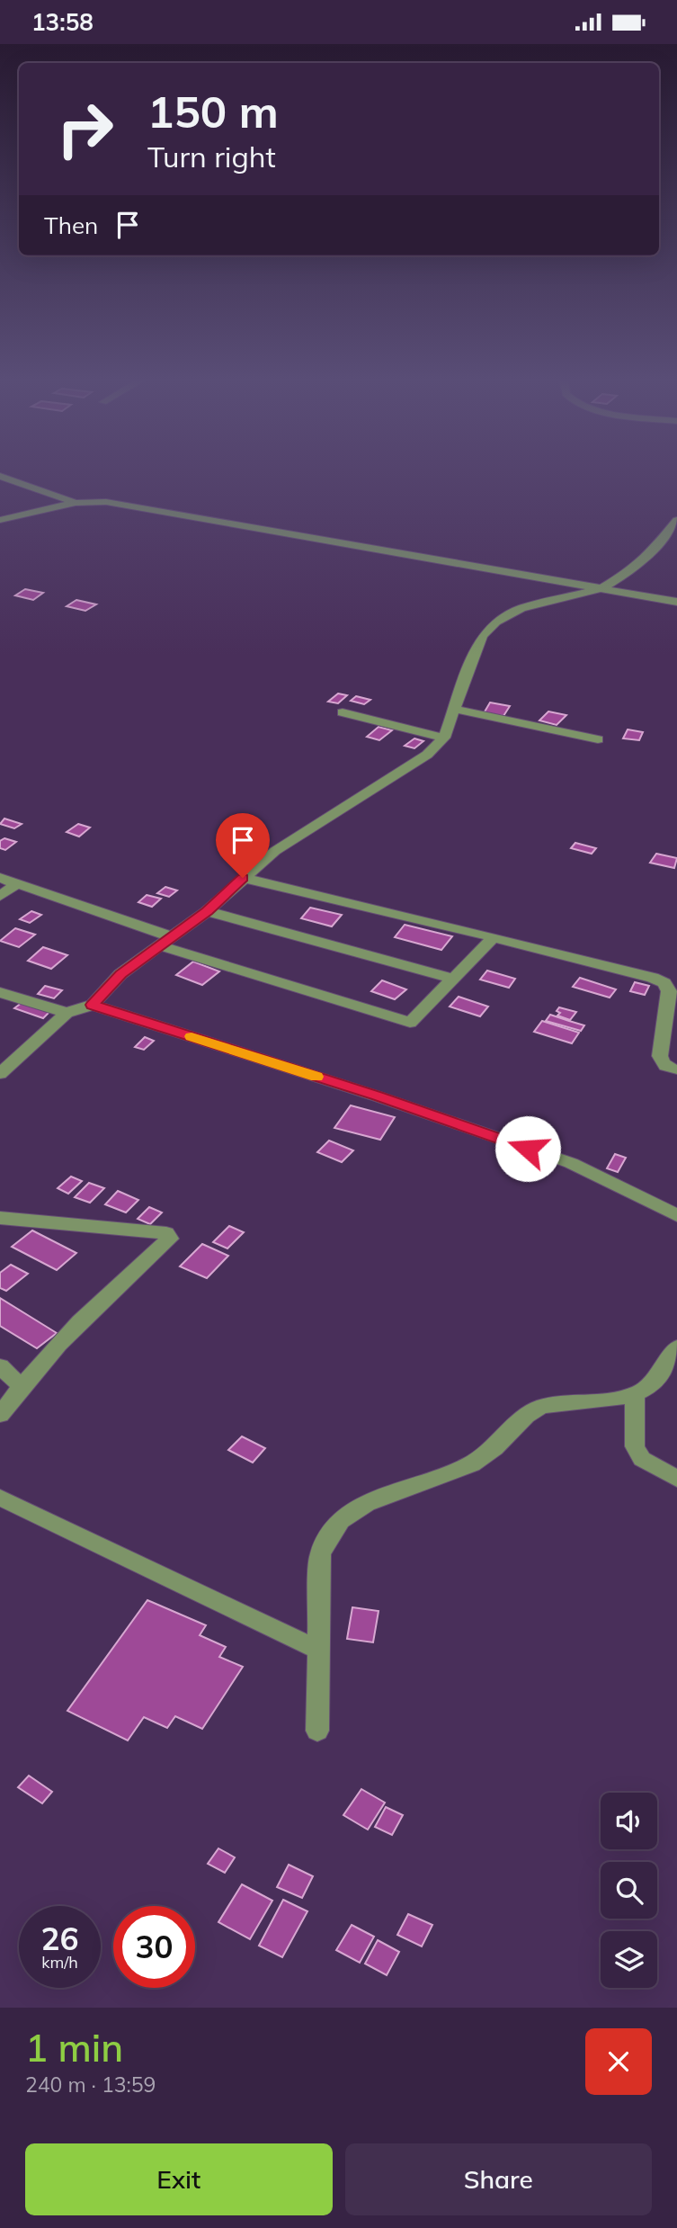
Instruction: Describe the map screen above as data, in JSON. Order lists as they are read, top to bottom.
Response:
{
  "page": {
    "status": "13:58",
    "turn": ["150 m", "Turn right"],
    "then": "Then",
    "speed": "26 km/h",
    "limit": "30",
    "heading": ["1 min", "240 m · 13:59"],
    "buttons": ["Exit", "Share"]
  }
}
